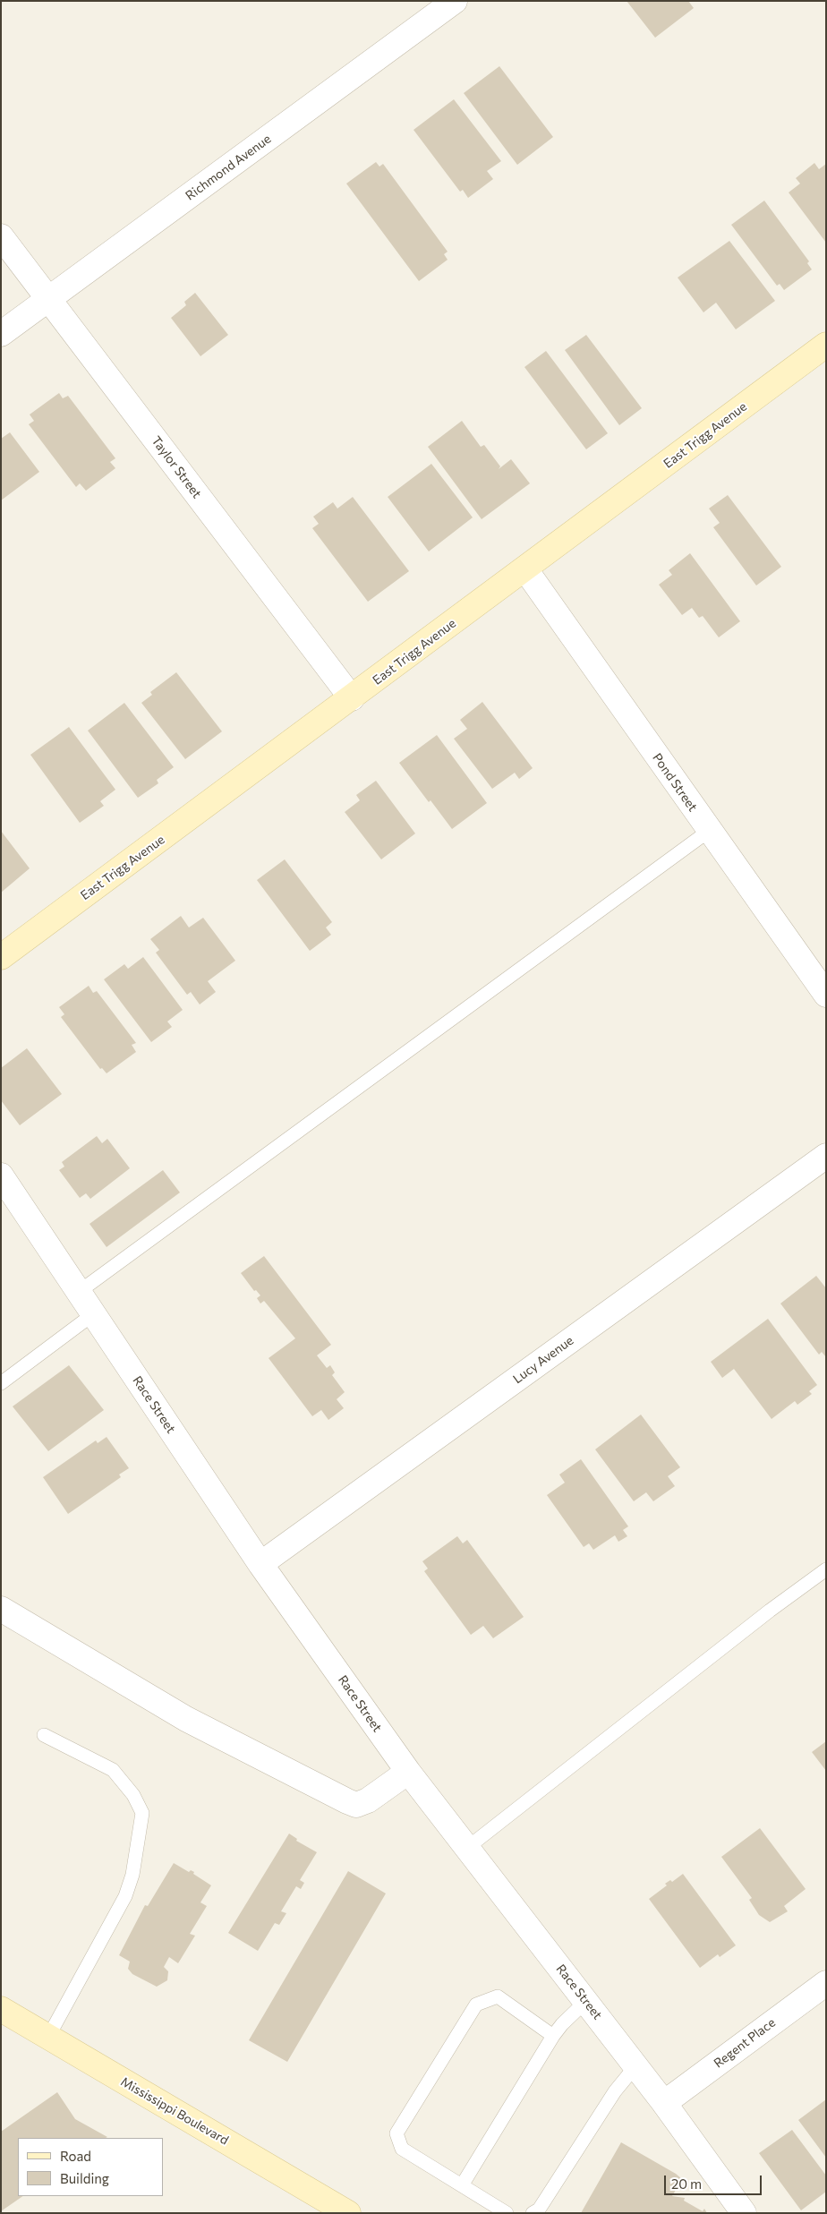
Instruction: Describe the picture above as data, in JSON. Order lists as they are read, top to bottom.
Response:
{
  "streets": {
    "street": [
      "Richmond Avenue",
      "East Trigg Avenue",
      "Taylor Street",
      "Pond Street",
      "Lucy Avenue",
      "Race Street",
      "Regent Place",
      "Mississippi Boulevard"
    ]
  },
  "crossings": [
    ["Richmond Avenue", "Taylor Street"],
    ["East Trigg Avenue", "Taylor Street"],
    ["East Trigg Avenue", "Pond Street"],
    ["Lucy Avenue", "Race Street"],
    ["Race Street", "Regent Place"]
  ],
  "legend": ["Road", "Building"],
  "scale_bar": "20 m"
}
